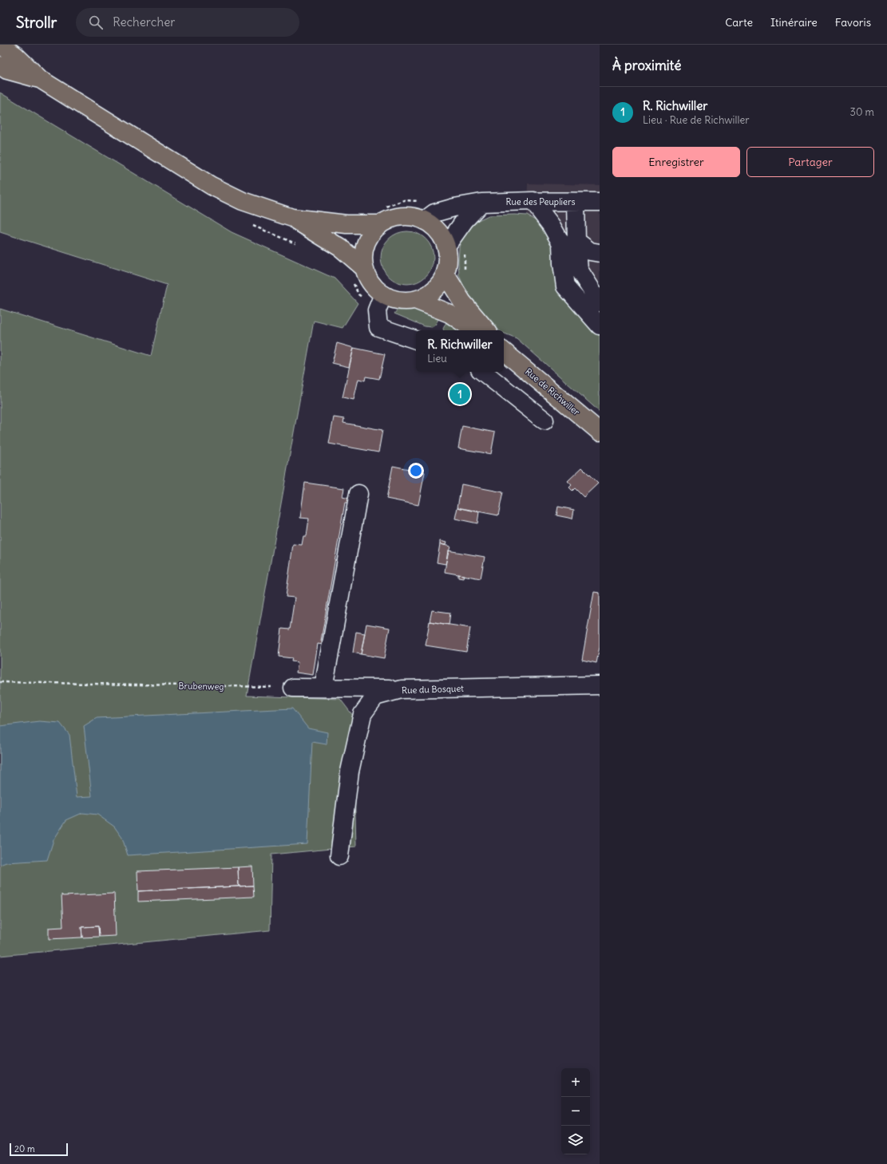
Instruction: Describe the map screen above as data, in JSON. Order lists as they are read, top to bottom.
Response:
{
  "streets": {
    "main road": ["Rue de Richwiller"],
    "street": ["Rue des Peupliers", "Rue du Bosquet"],
    "path": ["Brubenweg"]
  },
  "scale_bar": "20 m",
  "page": {
    "header": "Strollr",
    "search": "Rechercher",
    "nav": ["Carte", "Itinéraire", "Favoris"],
    "heading": "À proximité",
    "list": [
      {
        "mark": "1",
        "name": "R. Richwiller",
        "note": "Lieu · Rue de Richwiller",
        "value": "30 m"
      }
    ],
    "buttons": ["Enregistrer", "Partager"],
    "popup": ["R. Richwiller", "Lieu"],
    "pins": "1",
    "map_buttons": ["+", "−"],
    "scale": "20 m"
  }
}
